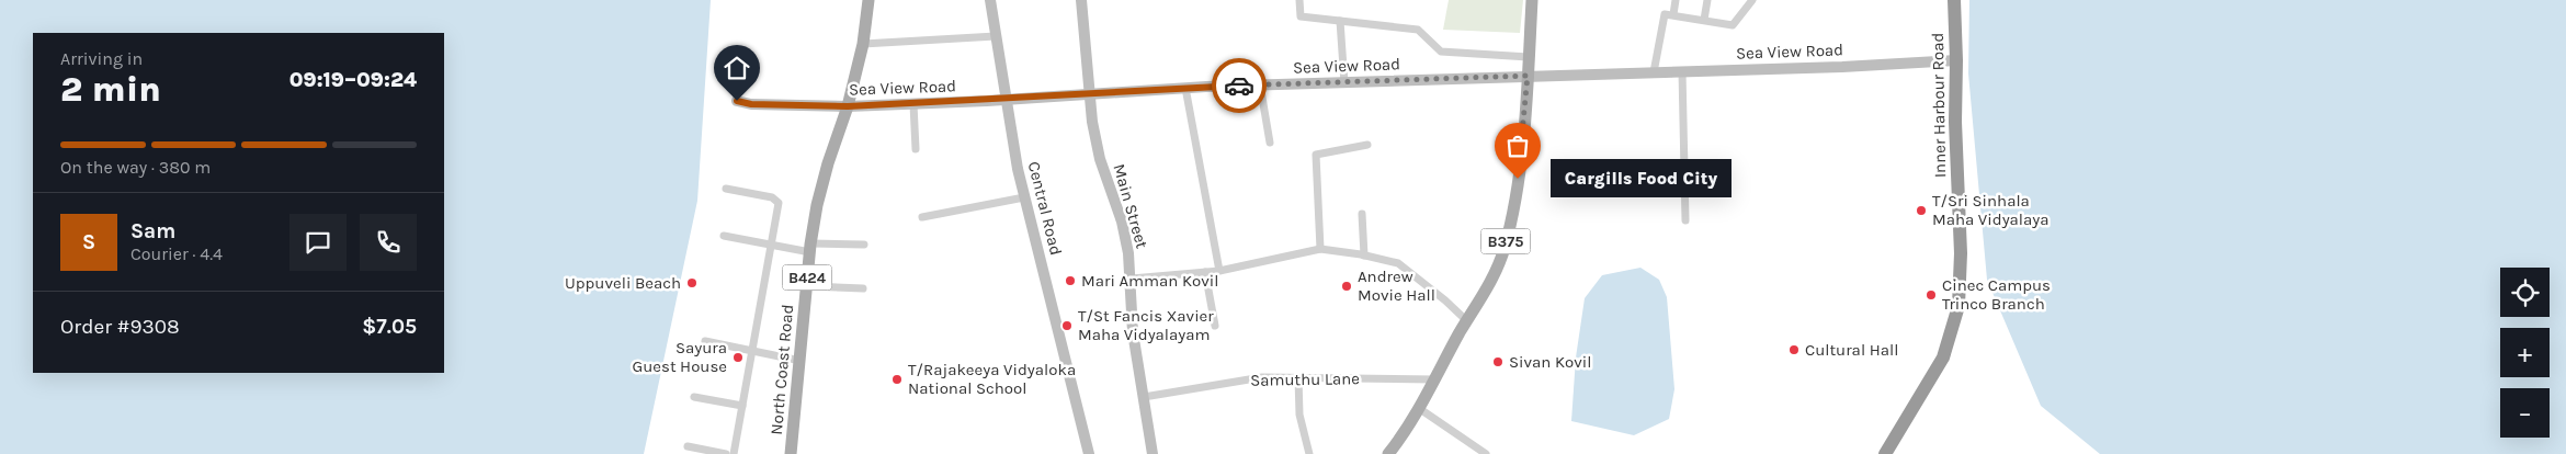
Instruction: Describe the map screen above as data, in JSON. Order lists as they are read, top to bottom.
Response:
{
  "streets": {
    "highway": ["Inner Harbour Road"],
    "main road": [
      "Sea View Road",
      "Main Street",
      "Central Road",
      "B375",
      "B424",
      "North Coast Road"
    ],
    "street": ["Samuthu Lane"]
  },
  "crossings": [
    ["Sea View Road", "Inner Harbour Road"],
    ["Sea View Road", "Main Street"],
    ["Sea View Road", "Central Road"],
    ["Sea View Road", "B375"],
    ["Sea View Road", "North Coast Road"],
    ["Main Street", "Samuthu Lane"],
    ["B375", "Samuthu Lane"]
  ],
  "places": [
    "Cargills Food City",
    "T/Sri Sinhala Maha Vidyalaya",
    "Mari Amman Kovil",
    "Uppuveli Beach",
    "Andrew Movie Hall",
    "Cinec Campus Trinco Branch",
    "T/St Fancis Xavier Maha Vidyalayam",
    "Cultural Hall",
    "Sayura Guest House",
    "Sivan Kovil",
    "T/Rajakeeya Vidyaloka National School"
  ],
  "page": {
    "heading": ["2 min", "Arriving in", "09:19–09:24"],
    "panel": [
      "Sam",
      "Courier · 4.4",
      "Order #9308",
      "$7.05"
    ],
    "bar": "On the way · 380 m",
    "bubble": "Cargills Food City",
    "round": "S",
    "map_buttons": ["+", "−"]
  }
}
